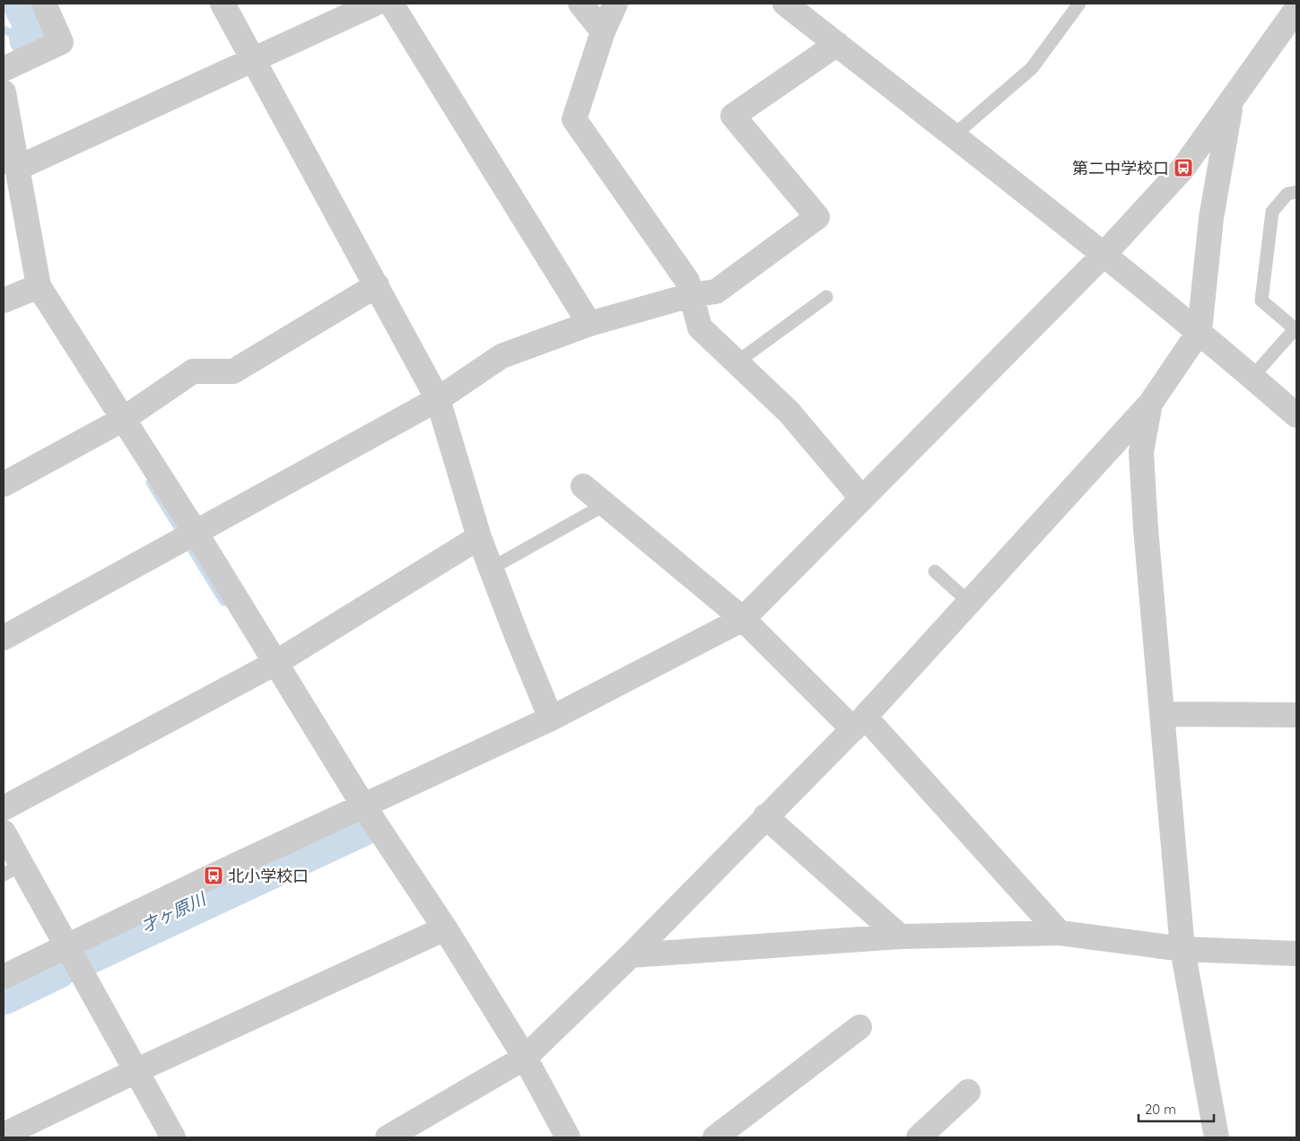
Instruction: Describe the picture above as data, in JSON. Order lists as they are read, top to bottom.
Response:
{
  "water": ["才ヶ原川"],
  "places": {
    "bus stop": ["第二中学校口", "北小学校口"]
  },
  "scale_bar": "20 m"
}
